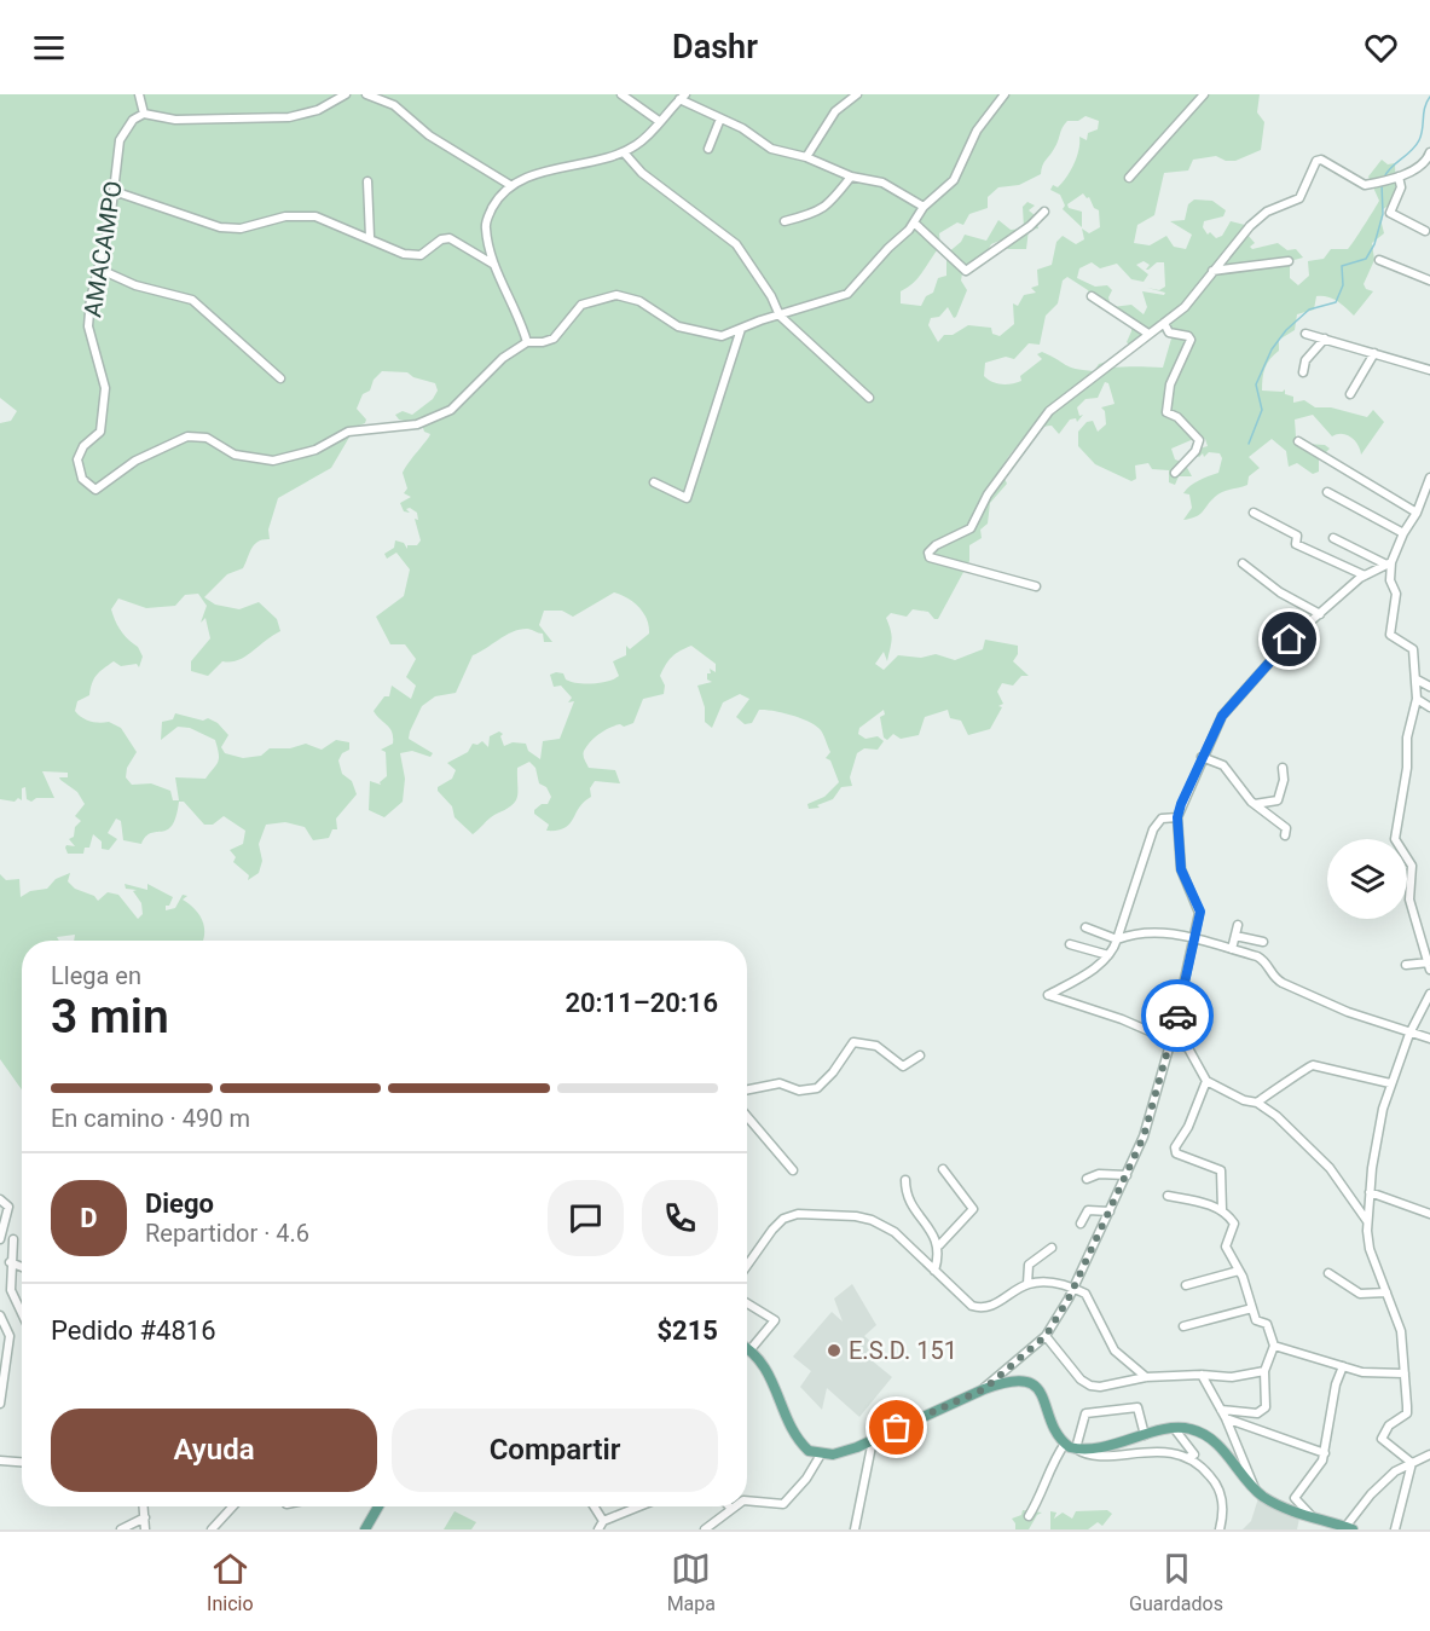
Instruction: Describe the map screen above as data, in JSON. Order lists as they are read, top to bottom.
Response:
{
  "streets": {
    "street": ["AMACAMPO"]
  },
  "places": ["E.S.D. 151"],
  "page": {
    "header": "Dashr",
    "heading": ["3 min", "Llega en", "20:11–20:16"],
    "panel": [
      "Diego",
      "Repartidor · 4.6",
      "Pedido #4816",
      "$215"
    ],
    "bar": "En camino · 490 m",
    "round": "D",
    "buttons": ["Ayuda", "Compartir"],
    "tabs": ["Inicio", "Mapa", "Guardados"]
  }
}
